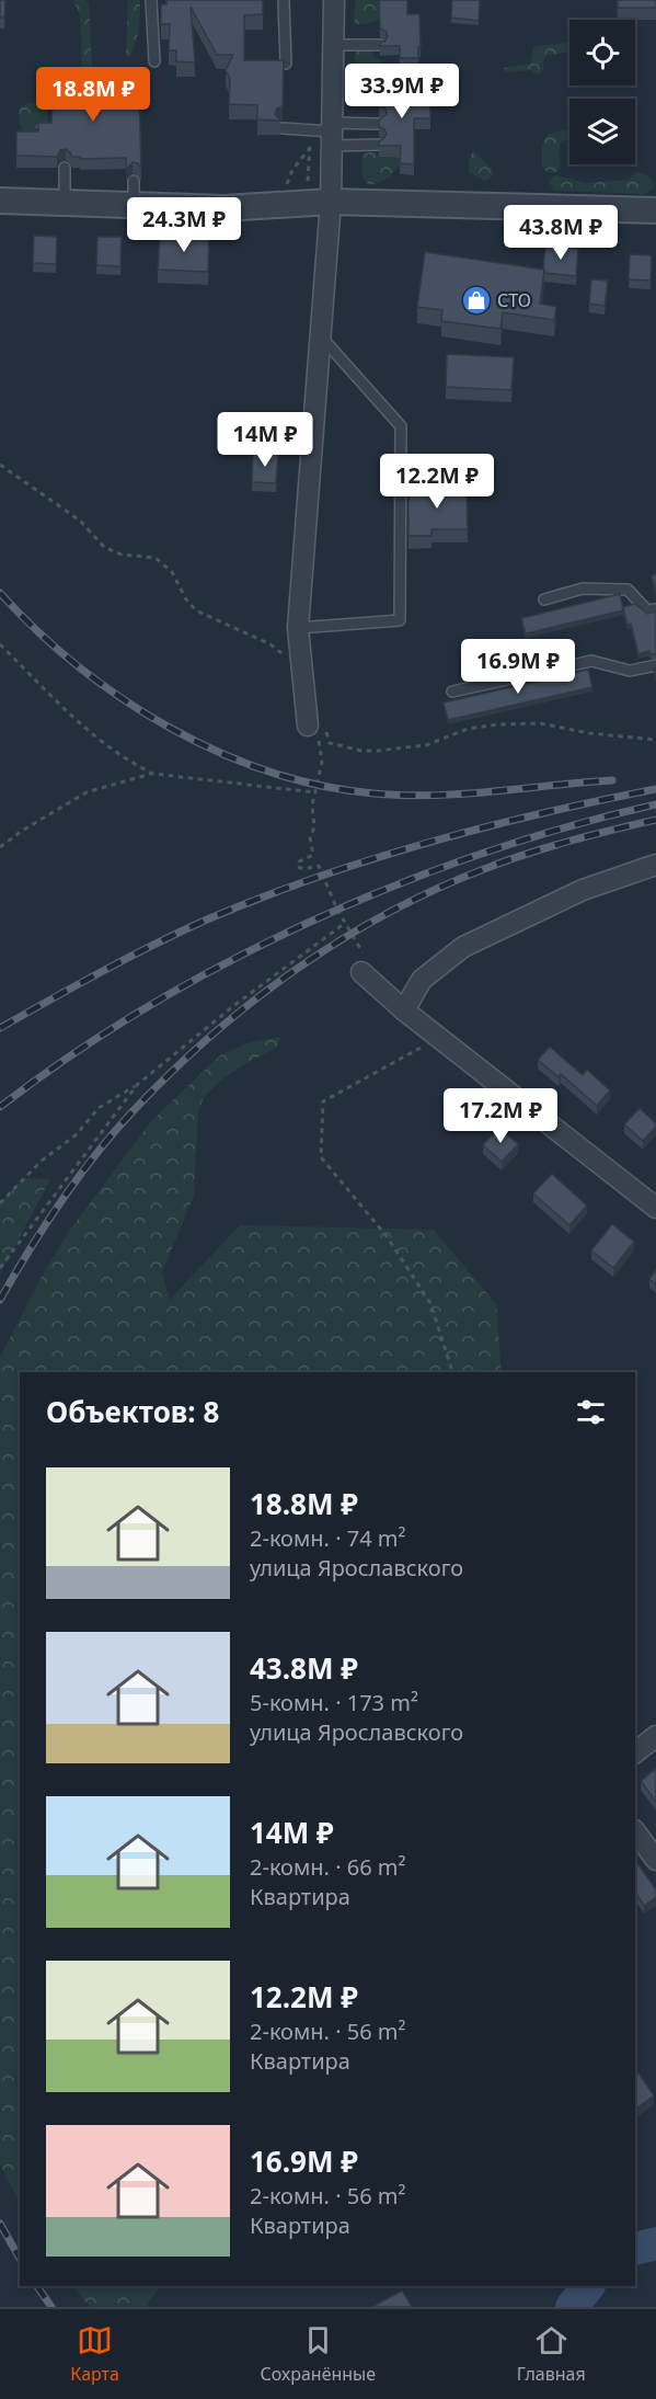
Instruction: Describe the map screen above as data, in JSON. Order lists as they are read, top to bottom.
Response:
{
  "places": {
    "shop": ["СТО"]
  },
  "page": {
    "price": [
      "33.9M ₽",
      "18.8M ₽",
      "24.3M ₽",
      "43.8M ₽",
      "14M ₽",
      "12.2M ₽",
      "16.9M ₽",
      "17.2M ₽"
    ],
    "heading": "Объектов: 8",
    "list": [
      {
        "name": "18.8M ₽",
        "note": "2-комн. · 74 m² · улица Ярославского"
      },
      {
        "name": "43.8M ₽",
        "note": "5-комн. · 173 m² · улица Ярославского"
      },
      {
        "name": "14M ₽",
        "note": "2-комн. · 66 m² · Квартира"
      },
      {
        "name": "12.2M ₽",
        "note": "2-комн. · 56 m² · Квартира"
      },
      {
        "name": "16.9M ₽",
        "note": "2-комн. · 56 m² · Квартира"
      }
    ],
    "tabs": ["Карта", "Сохранённые", "Главная"]
  }
}
